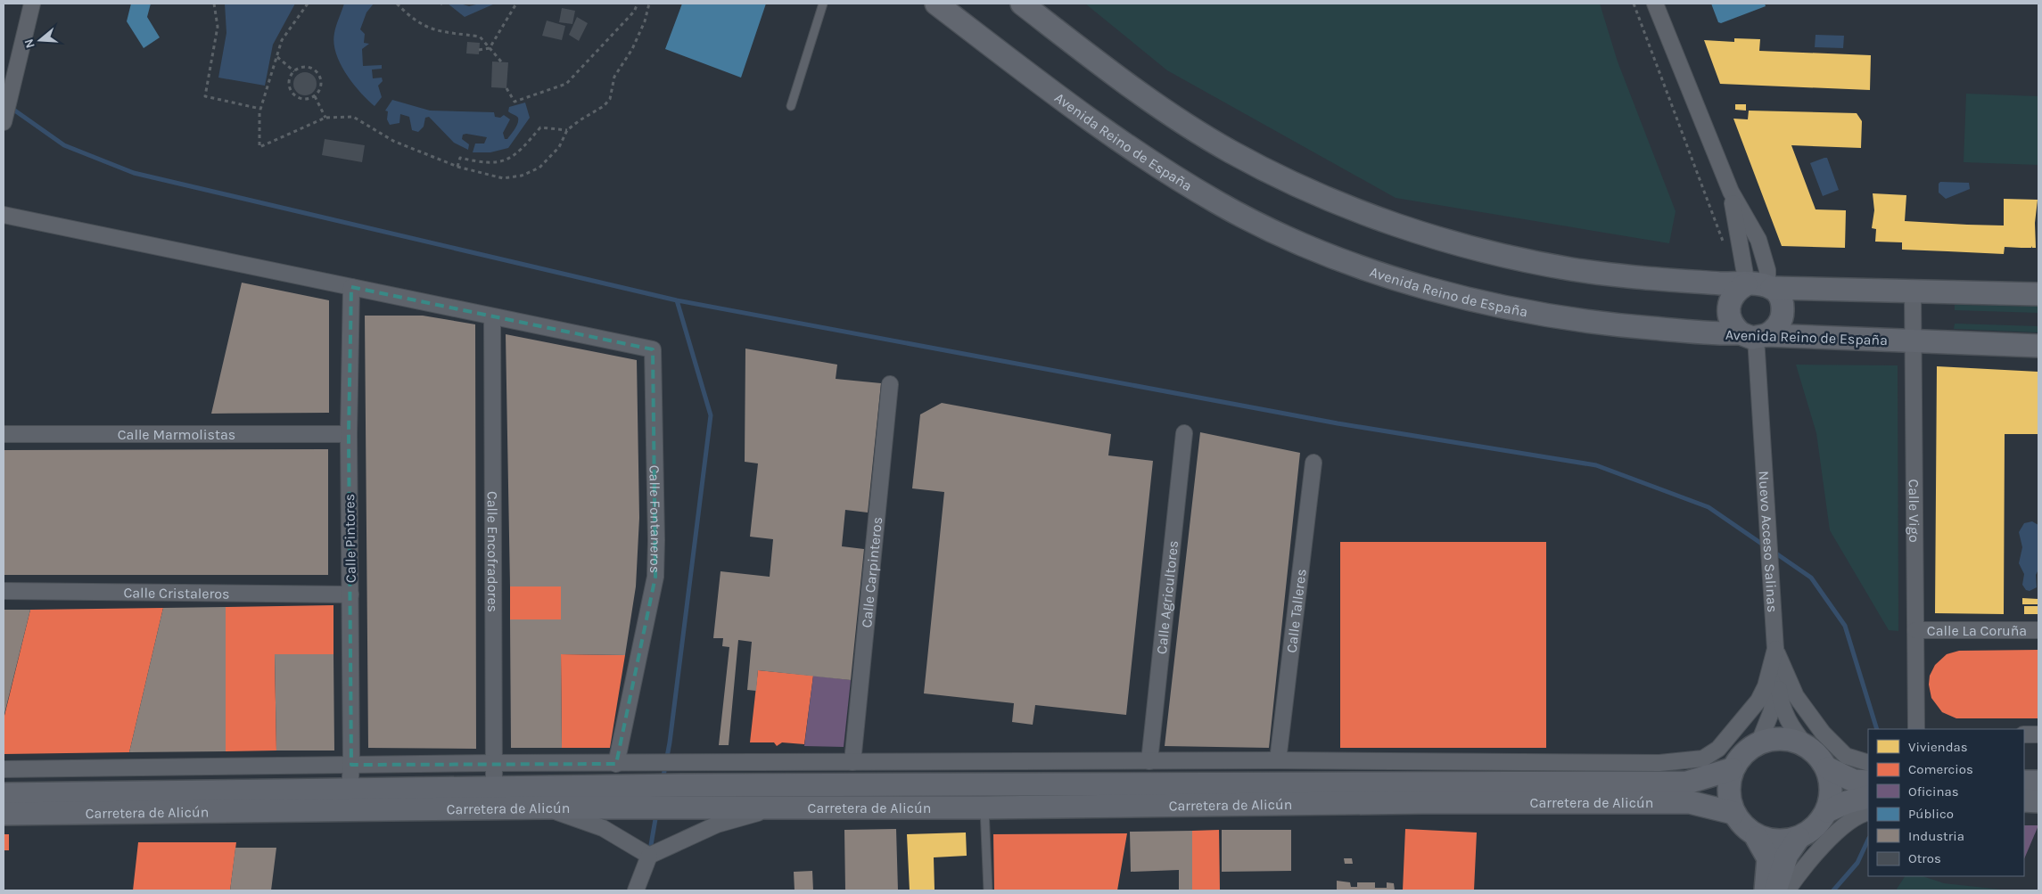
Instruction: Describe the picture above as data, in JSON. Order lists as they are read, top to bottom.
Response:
{
  "streets": {
    "main road": ["Avenida Reino de España", "Carretera de Alicún"],
    "street": [
      "Calle Marmolistas",
      "Calle Vigo",
      "Calle Fontaneros",
      "Calle Pintores",
      "Nuevo Acceso Salinas",
      "Calle Encofradores",
      "Calle Carpinteros",
      "Calle Cristaleros",
      "Calle Agricultores",
      "Calle Talleres",
      "Calle La Coruña"
    ]
  },
  "crossings": [
    ["Avenida Reino de España", "Calle Vigo"],
    ["Avenida Reino de España", "Nuevo Acceso Salinas"],
    ["Calle Marmolistas", "Calle Pintores"],
    ["Calle Vigo", "Calle La Coruña"],
    ["Calle Fontaneros", "Calle Encofradores"],
    ["Calle Pintores", "Calle Cristaleros"],
    ["Calle Pintores", "Carretera de Alicún"],
    ["Nuevo Acceso Salinas", "Carretera de Alicún"],
    ["Calle Encofradores", "Carretera de Alicún"]
  ],
  "legend": [
    "Viviendas",
    "Comercios",
    "Oficinas",
    "Público",
    "Industria",
    "Otros"
  ],
  "north": "left"
}
